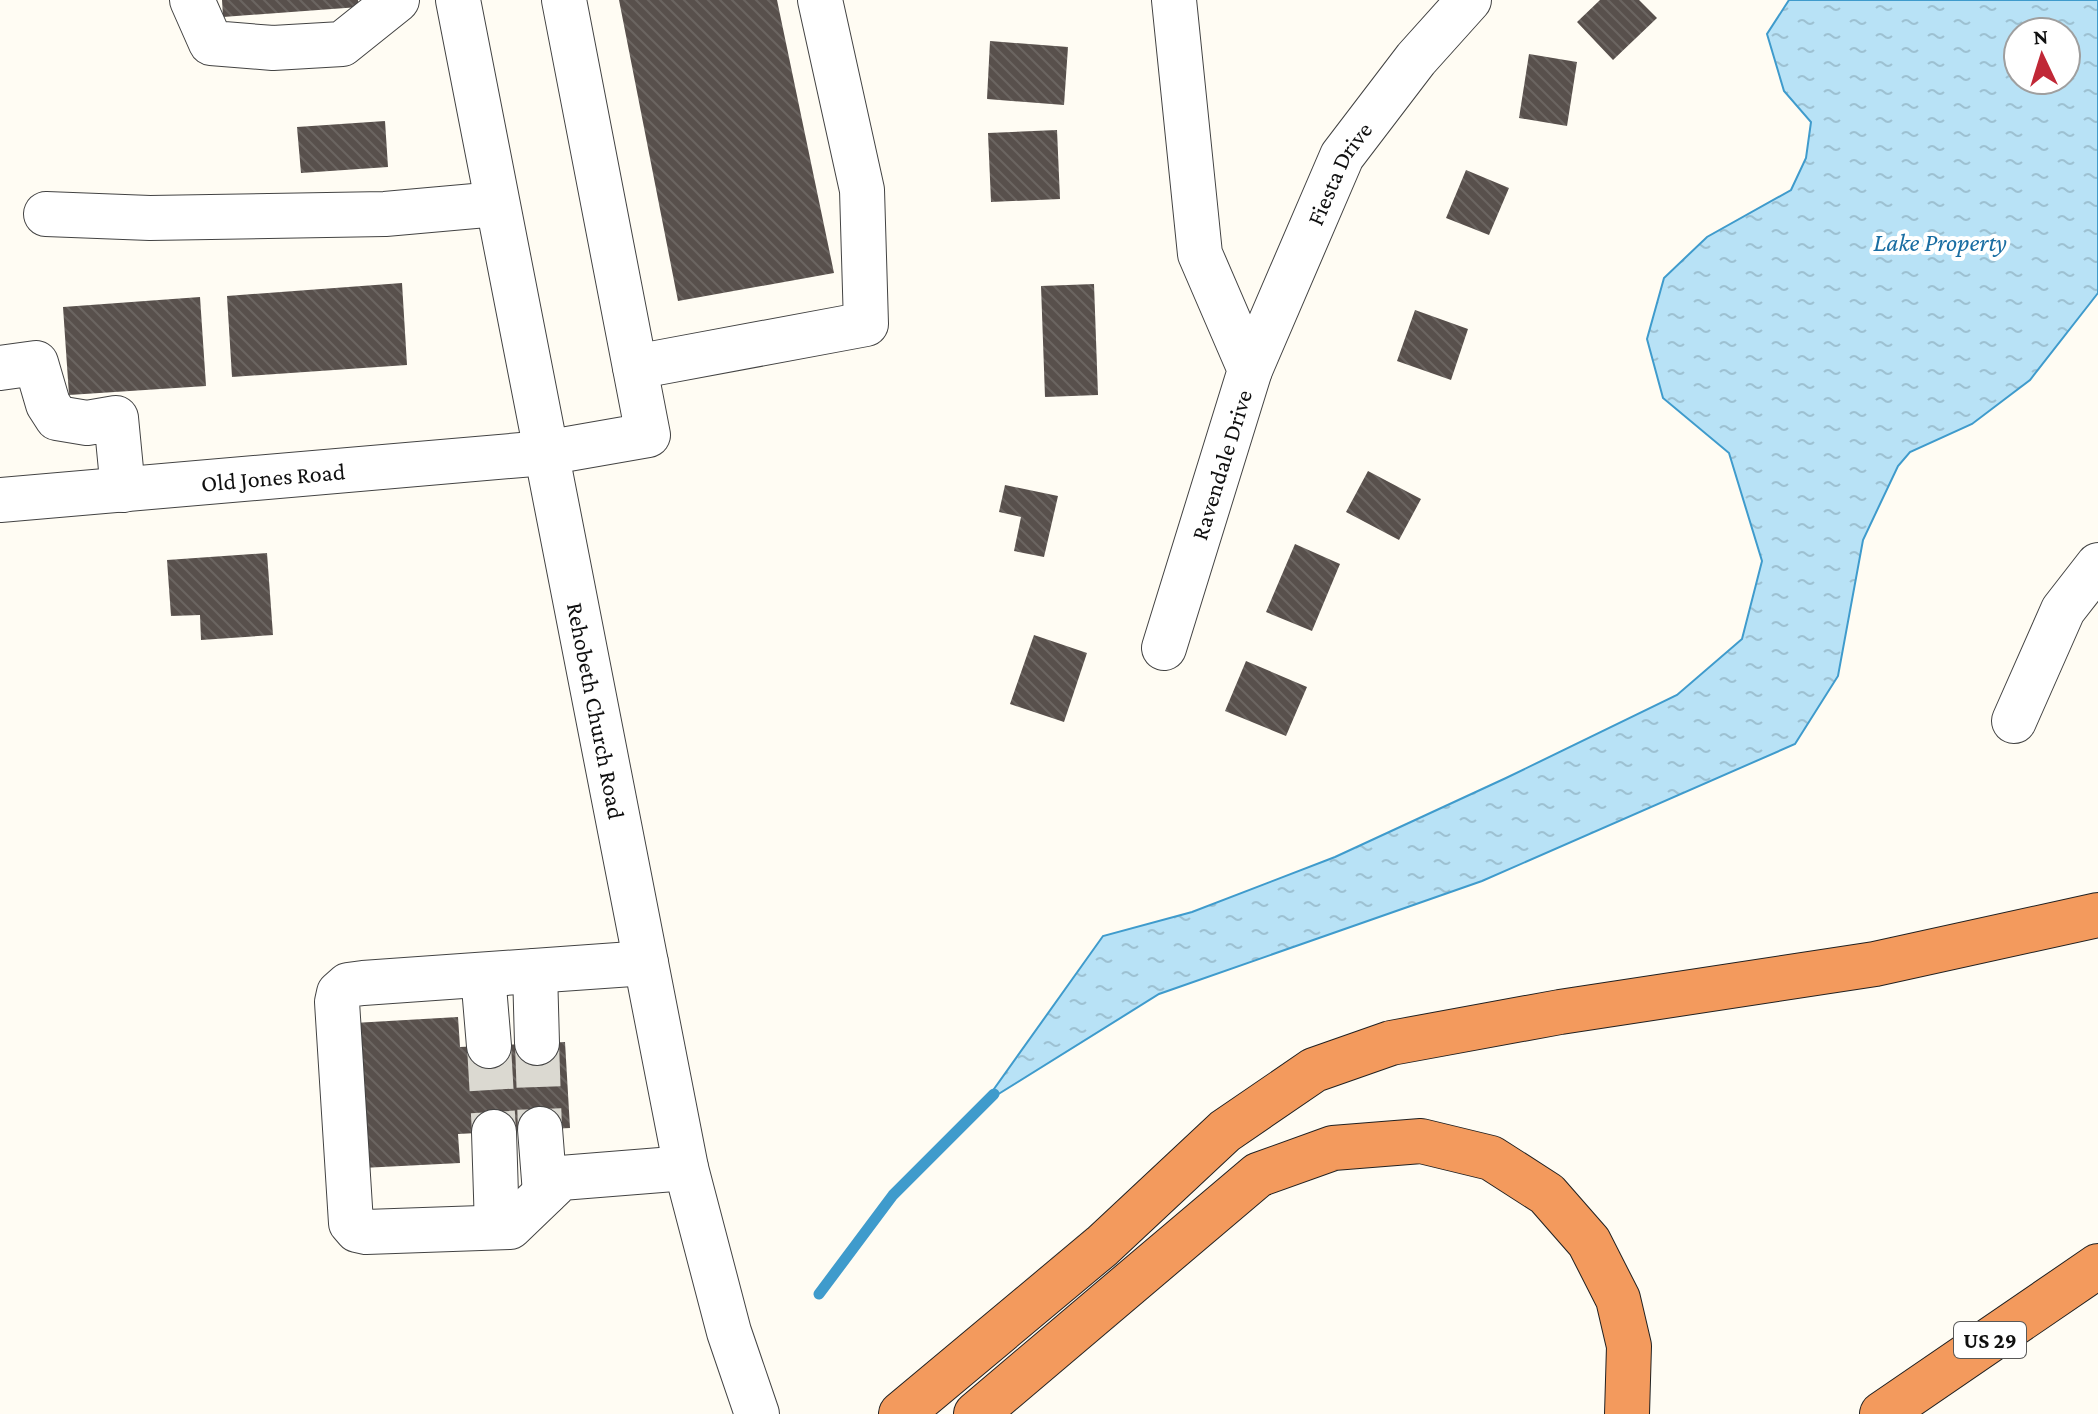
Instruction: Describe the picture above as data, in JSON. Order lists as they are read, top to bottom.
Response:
{
  "streets": {
    "highway": ["US 29"],
    "street": [
      "Fiesta Drive",
      "Ravendale Drive",
      "Old Jones Road",
      "Rehobeth Church Road"
    ]
  },
  "crossings": [
    ["Fiesta Drive", "Ravendale Drive"],
    ["Old Jones Road", "Rehobeth Church Road"]
  ],
  "water": ["Lake Property"],
  "north": "top"
}
